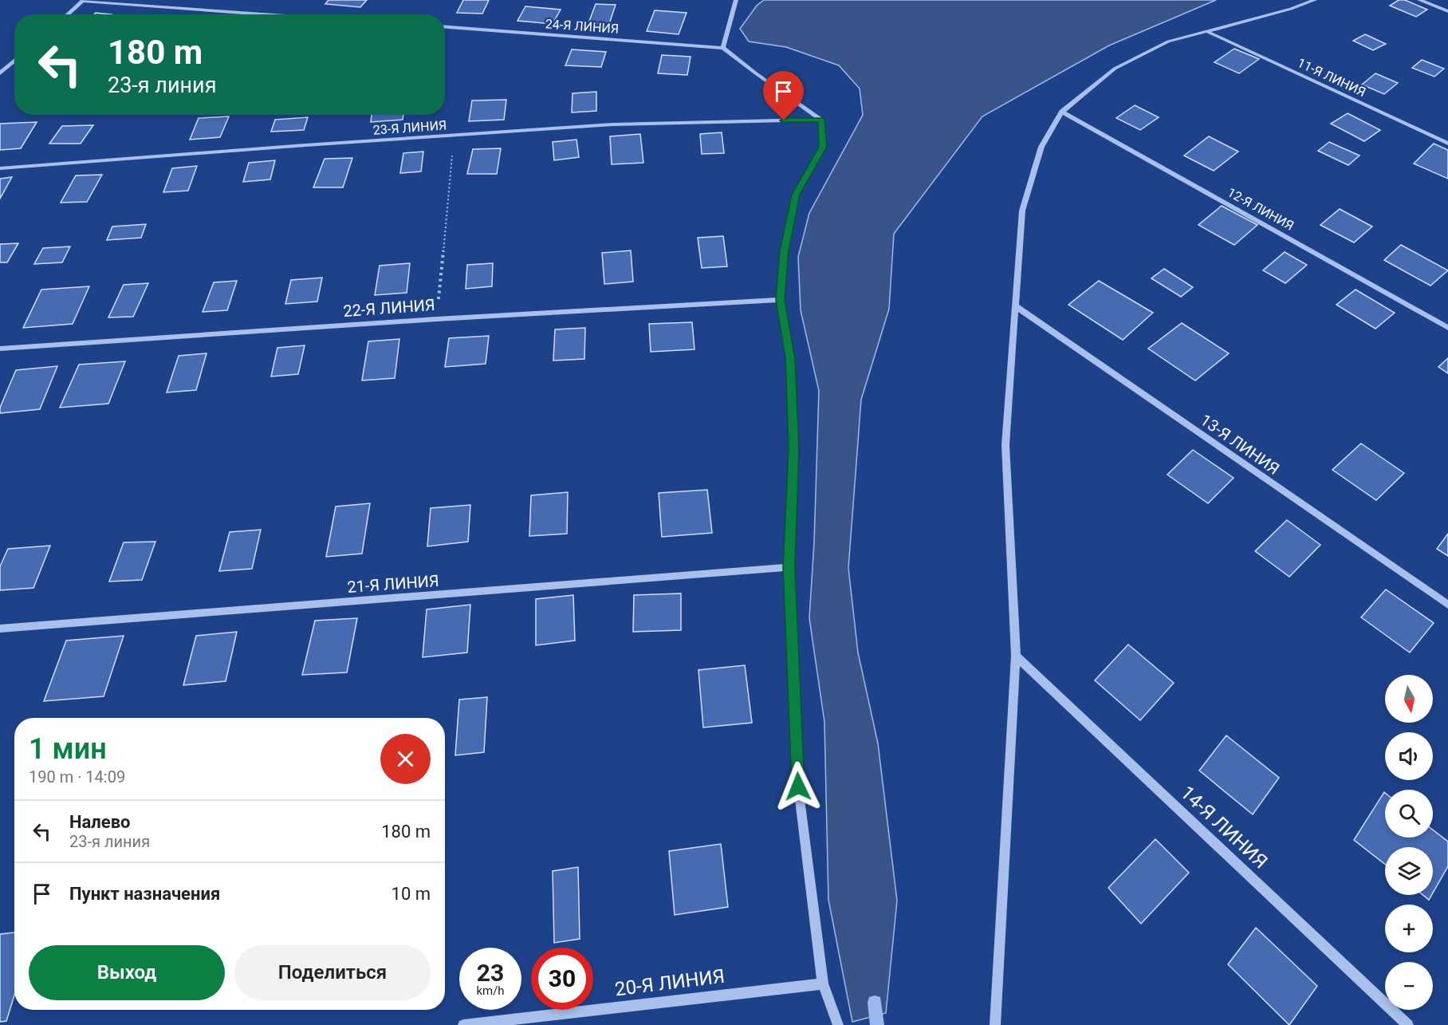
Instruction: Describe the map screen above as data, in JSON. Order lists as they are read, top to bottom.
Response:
{
  "streets": {
    "street": [
      "24-Я ЛИНИЯ",
      "11-Я ЛИНИЯ",
      "23-Я ЛИНИЯ",
      "12-Я ЛИНИЯ",
      "22-Я ЛИНИЯ",
      "13-Я ЛИНИЯ",
      "21-Я ЛИНИЯ",
      "14-Я ЛИНИЯ",
      "20-Я ЛИНИЯ"
    ]
  },
  "north": "bottom",
  "page": {
    "turn": ["180 m", "23-я линия"],
    "map_buttons": ["+", "−"],
    "heading": ["1 мин", "190 m · 14:09"],
    "list": [
      {
        "name": "Налево",
        "note": "23-я линия",
        "value": "180 m"
      },
      {
        "name": "Пункт назначения",
        "value": "10 m"
      }
    ],
    "buttons": ["Выход", "Поделиться"],
    "speed": "23 km/h",
    "limit": "30"
  }
}
